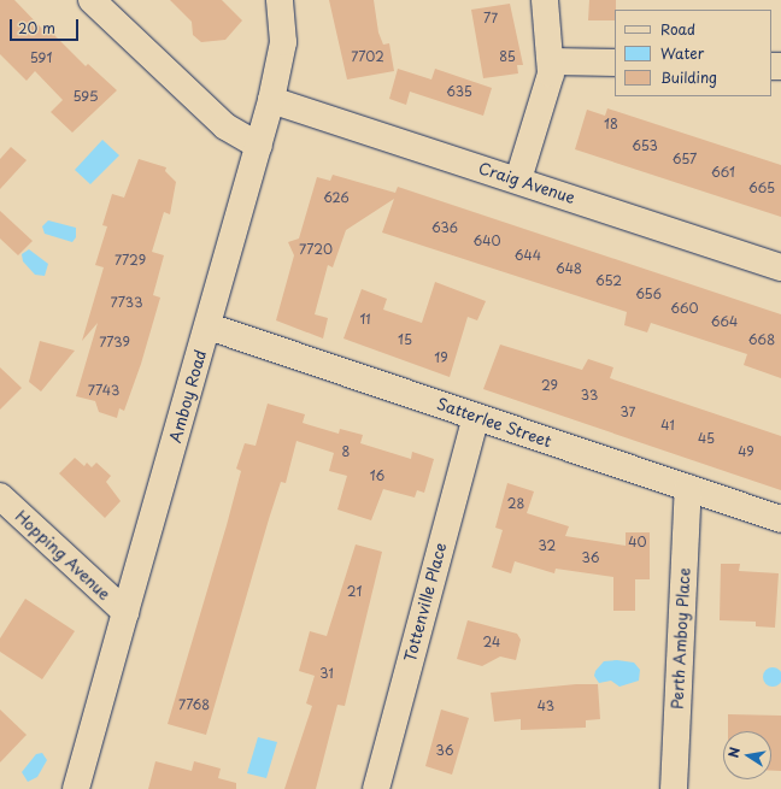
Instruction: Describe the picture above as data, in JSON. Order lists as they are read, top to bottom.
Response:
{
  "streets": {
    "street": [
      "Craig Avenue",
      "Amboy Road",
      "Satterlee Street",
      "Hopping Avenue",
      "Tottenville Place",
      "Perth Amboy Place"
    ]
  },
  "crossings": [
    ["Craig Avenue", "Amboy Road"],
    ["Amboy Road", "Satterlee Street"],
    ["Amboy Road", "Hopping Avenue"],
    ["Satterlee Street", "Tottenville Place"],
    ["Satterlee Street", "Perth Amboy Place"]
  ],
  "house_numbers": [
    "77",
    "7702",
    "85",
    "591",
    "635",
    "595",
    "18",
    "653",
    "657",
    "661",
    "665",
    "626",
    "636",
    "640",
    "7720",
    "644",
    "7729",
    "648",
    "652",
    "656",
    "7733",
    "660",
    "11",
    "664",
    "15",
    "668",
    "7739",
    "19",
    "29",
    "7743",
    "33",
    "37",
    "41",
    "45",
    "8",
    "49",
    "16",
    "28",
    "40",
    "32",
    "36",
    "21",
    "24",
    "31",
    "7768",
    "43",
    "36"
  ],
  "legend": ["Road", "Water", "Building"],
  "scale_bar": "20 m",
  "north": "left"
}
